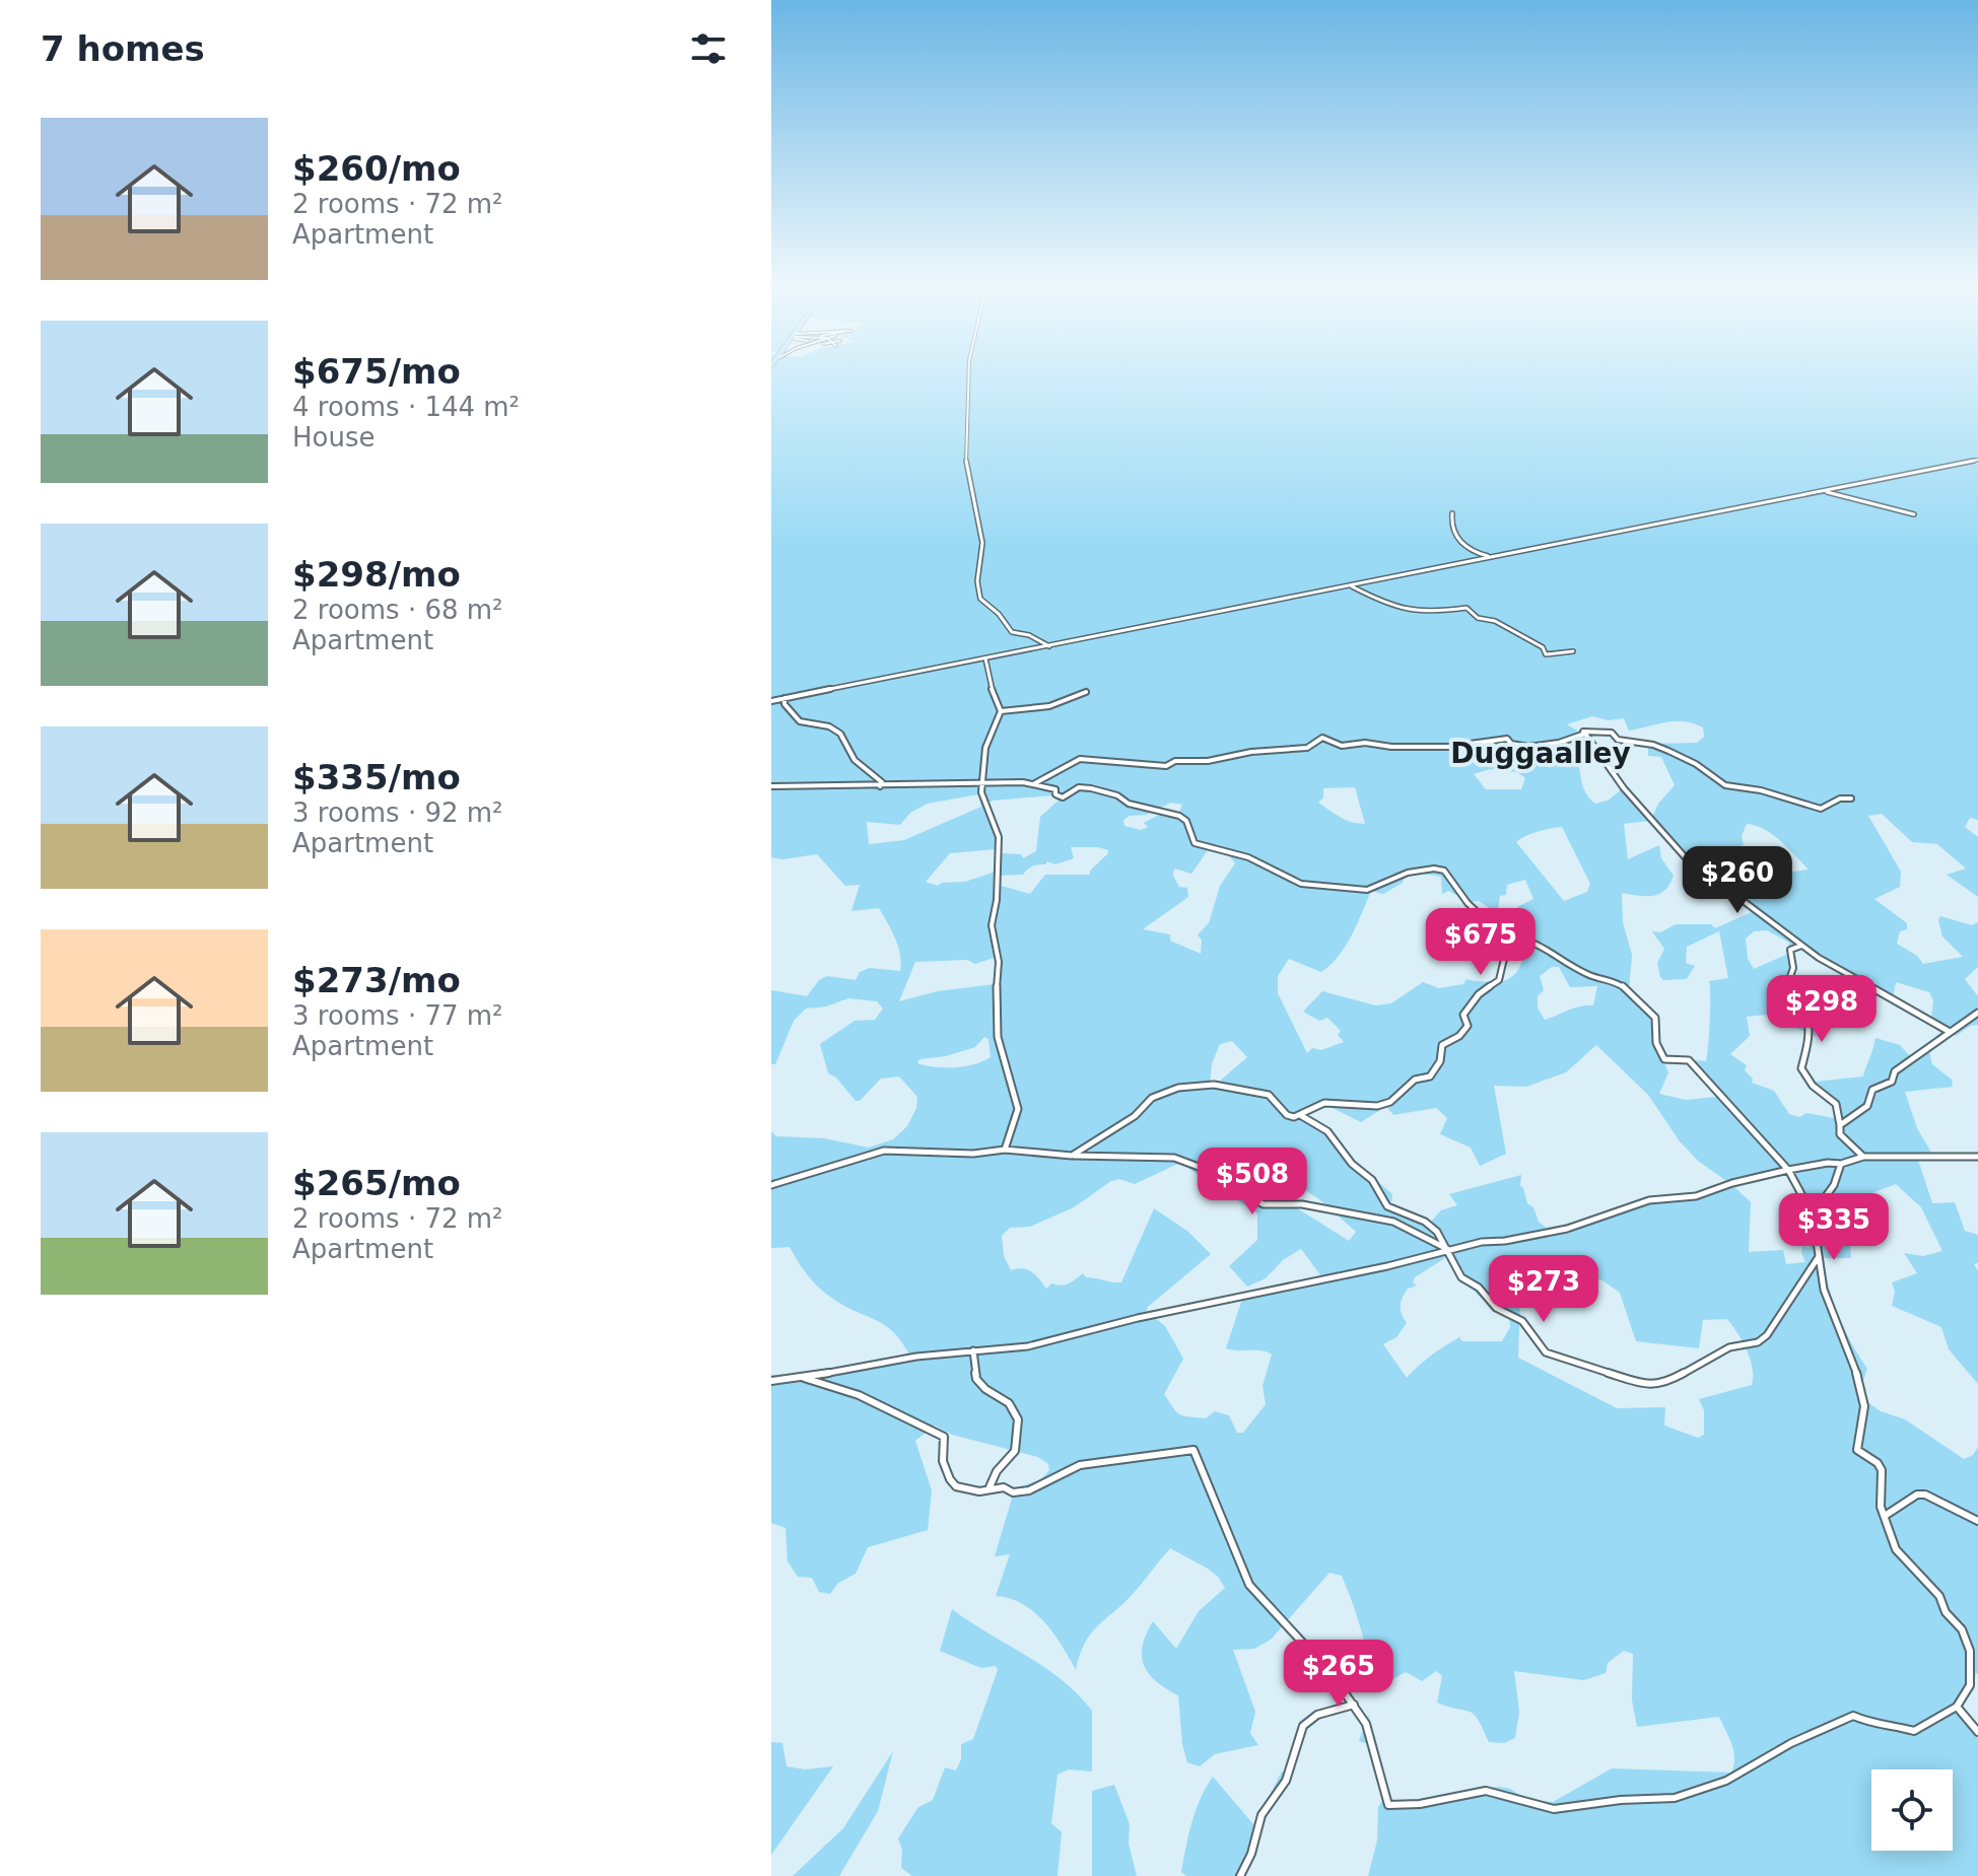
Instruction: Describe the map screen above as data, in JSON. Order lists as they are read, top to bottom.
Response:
{
  "districts": ["Duggaalley"],
  "page": {
    "heading": "7 homes",
    "list": [
      {
        "name": "$260/mo",
        "note": "2 rooms · 72 m² · Apartment"
      },
      {
        "name": "$675/mo",
        "note": "4 rooms · 144 m² · House"
      },
      {
        "name": "$298/mo",
        "note": "2 rooms · 68 m² · Apartment"
      },
      {
        "name": "$335/mo",
        "note": "3 rooms · 92 m² · Apartment"
      },
      {
        "name": "$273/mo",
        "note": "3 rooms · 77 m² · Apartment"
      },
      {
        "name": "$265/mo",
        "note": "2 rooms · 72 m² · Apartment"
      }
    ],
    "price": [
      "$260",
      "$675",
      "$298",
      "$508",
      "$335",
      "$273",
      "$265"
    ]
  }
}
